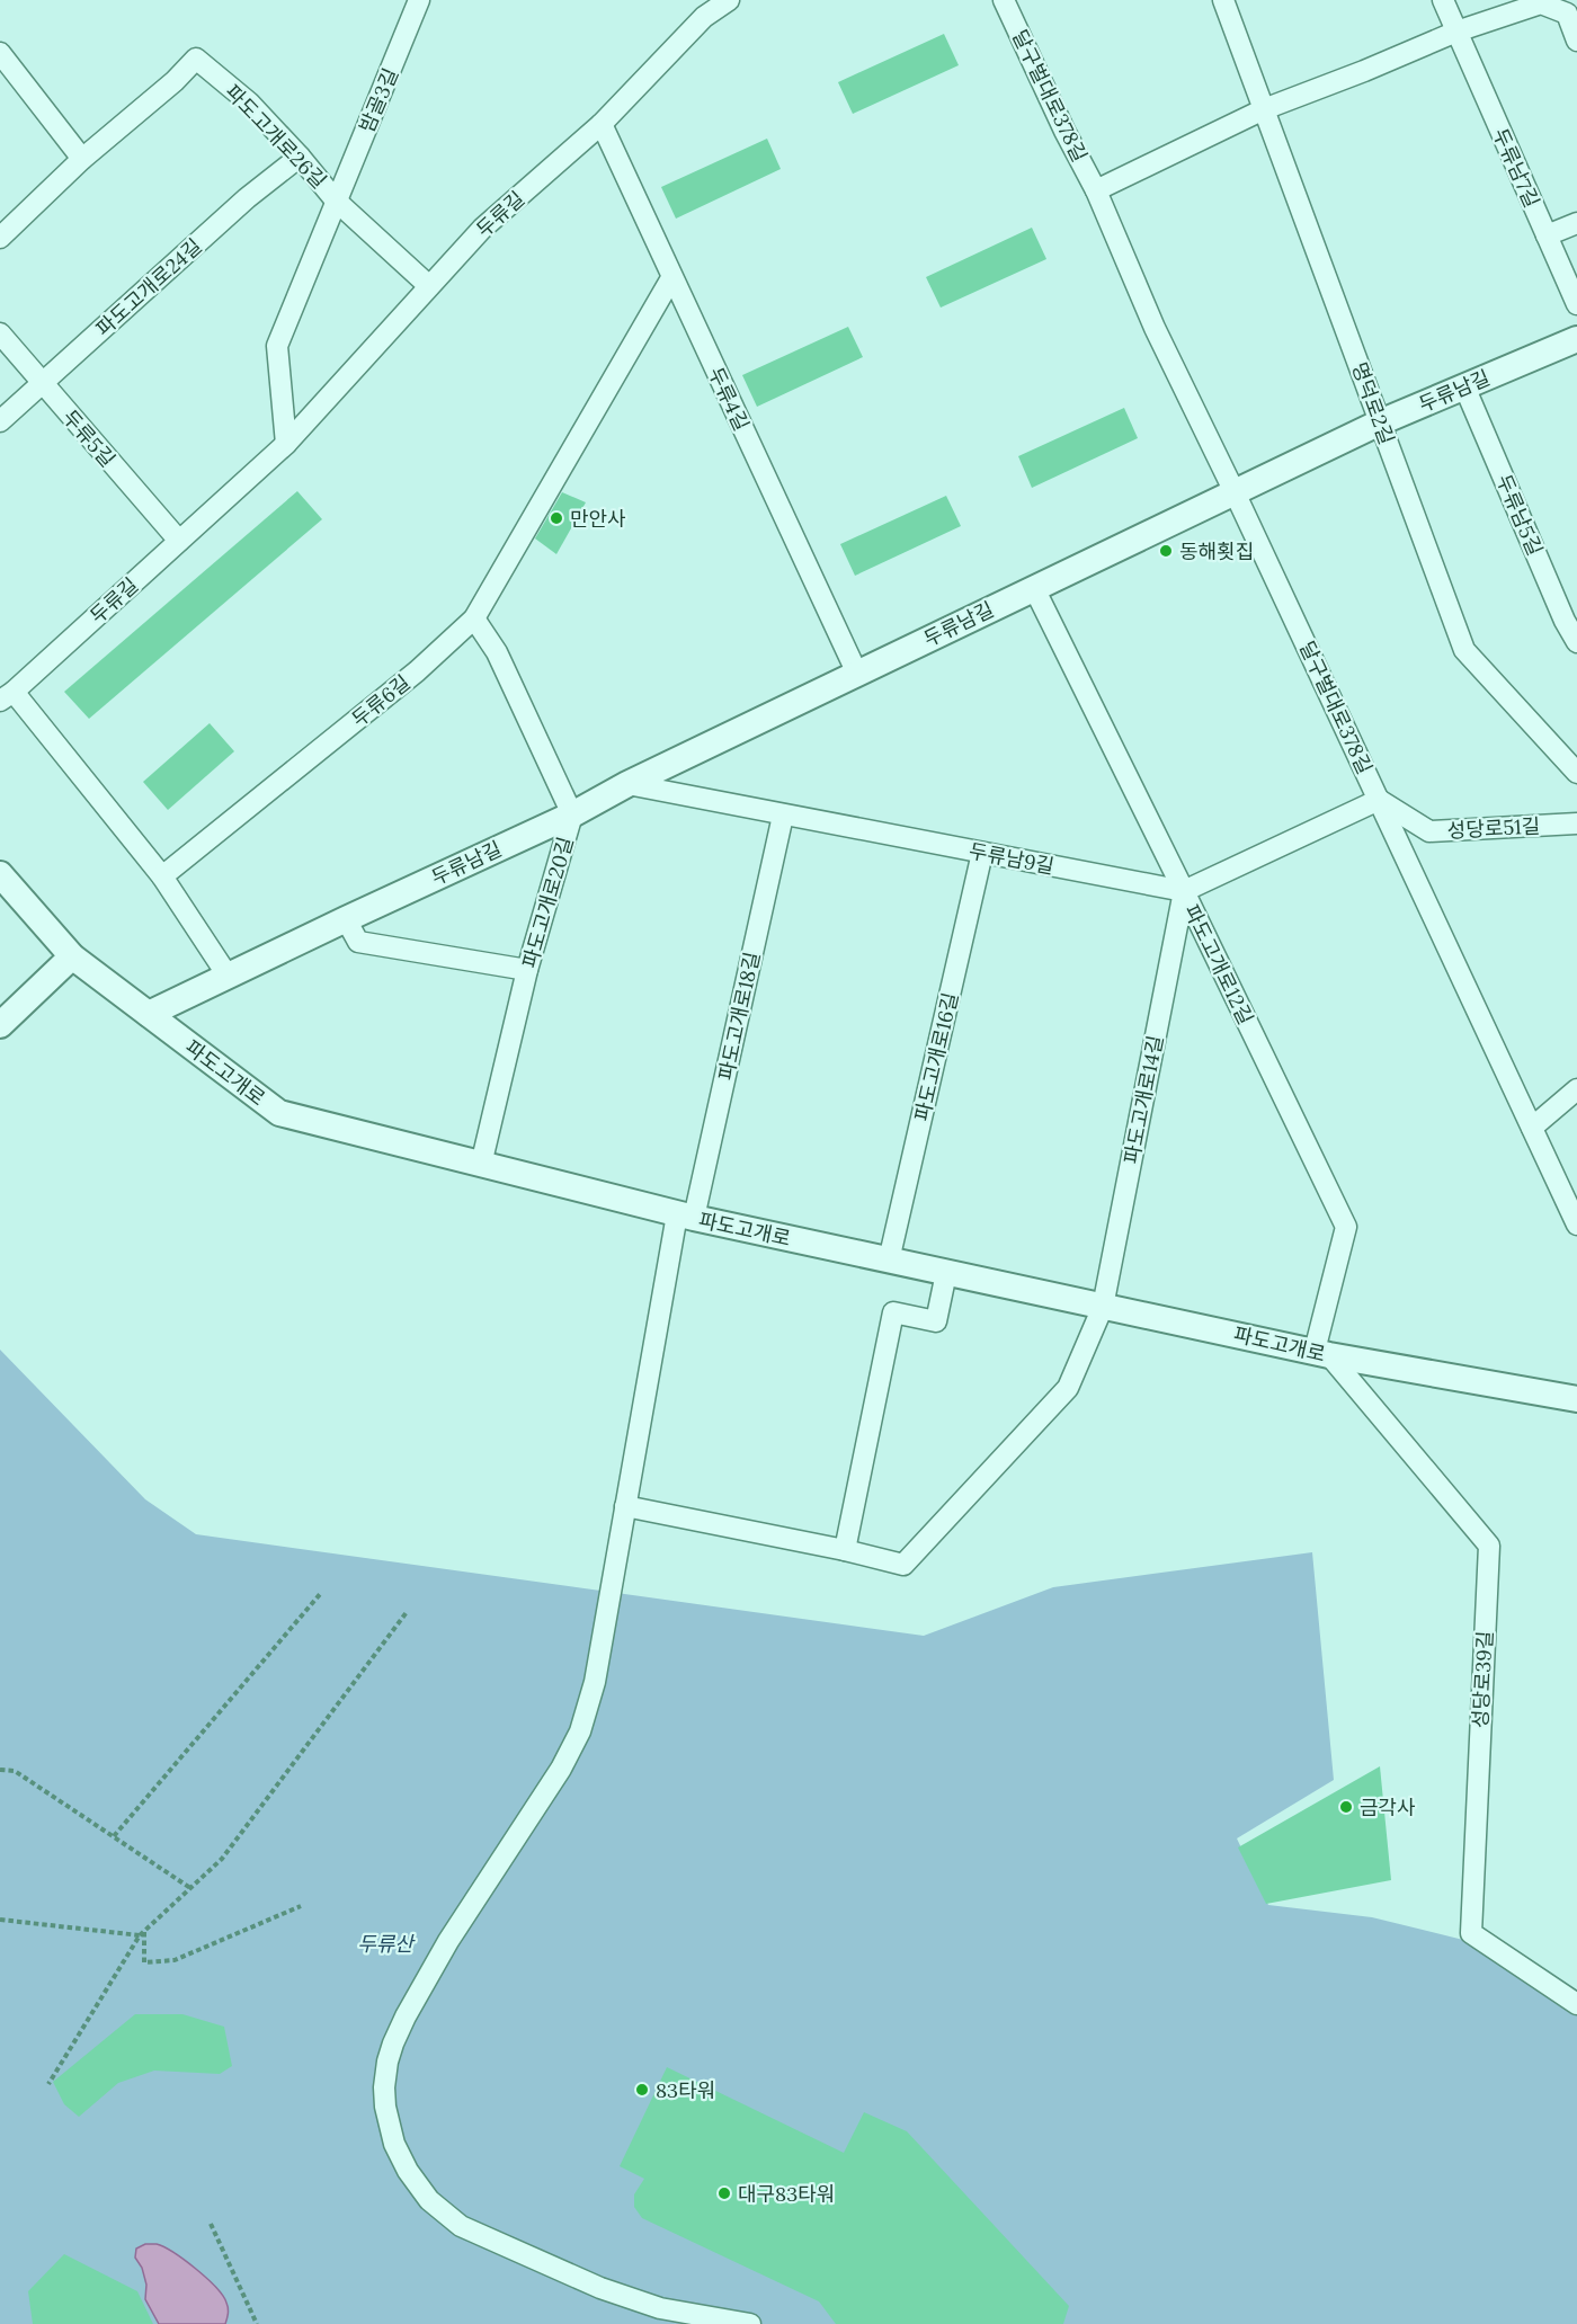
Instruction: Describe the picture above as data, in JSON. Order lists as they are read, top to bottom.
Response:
{
  "streets": {
    "street": [
      "달구벌대로378길",
      "밤골3길",
      "파도고개로26길",
      "두류남7길",
      "두류길",
      "파도고개로24길",
      "두류남길",
      "두류4길",
      "명덕로2길",
      "두류5길",
      "두류남5길",
      "두류6길",
      "성당로51길",
      "두류남9길",
      "파도고개로20길",
      "파도고개로12길",
      "파도고개로18길",
      "파도고개로16길",
      "파도고개로",
      "파도고개로14길",
      "성당로39길"
    ]
  },
  "crossings": [
    ["달구벌대로378길", "두류남길"],
    ["달구벌대로378길", "성당로51길"],
    ["밤골3길", "파도고개로26길"],
    ["파도고개로26길", "두류길"],
    ["파도고개로26길", "파도고개로24길"],
    ["두류길", "두류4길"],
    ["두류길", "두류5길"],
    ["파도고개로24길", "두류5길"],
    ["두류남길", "두류4길"],
    ["두류남길", "명덕로2길"],
    ["두류남길", "두류남5길"],
    ["두류남길", "두류남9길"],
    ["두류남길", "파도고개로20길"],
    ["두류남길", "파도고개로12길"],
    ["두류남길", "파도고개로"],
    ["두류4길", "두류6길"],
    ["두류6길", "파도고개로20길"],
    ["두류남9길", "파도고개로12길"],
    ["두류남9길", "파도고개로18길"],
    ["두류남9길", "파도고개로16길"],
    ["두류남9길", "파도고개로14길"],
    ["파도고개로20길", "파도고개로"],
    ["파도고개로12길", "파도고개로"],
    ["파도고개로12길", "파도고개로14길"],
    ["파도고개로12길", "성당로39길"],
    ["파도고개로18길", "파도고개로"],
    ["파도고개로16길", "파도고개로"],
    ["파도고개로", "파도고개로14길"],
    ["파도고개로", "성당로39길"]
  ],
  "parks": ["두류산"],
  "places": [
    "만안사",
    "동해횟집",
    "금각사",
    "83타워",
    "대구83타워"
  ]
}
